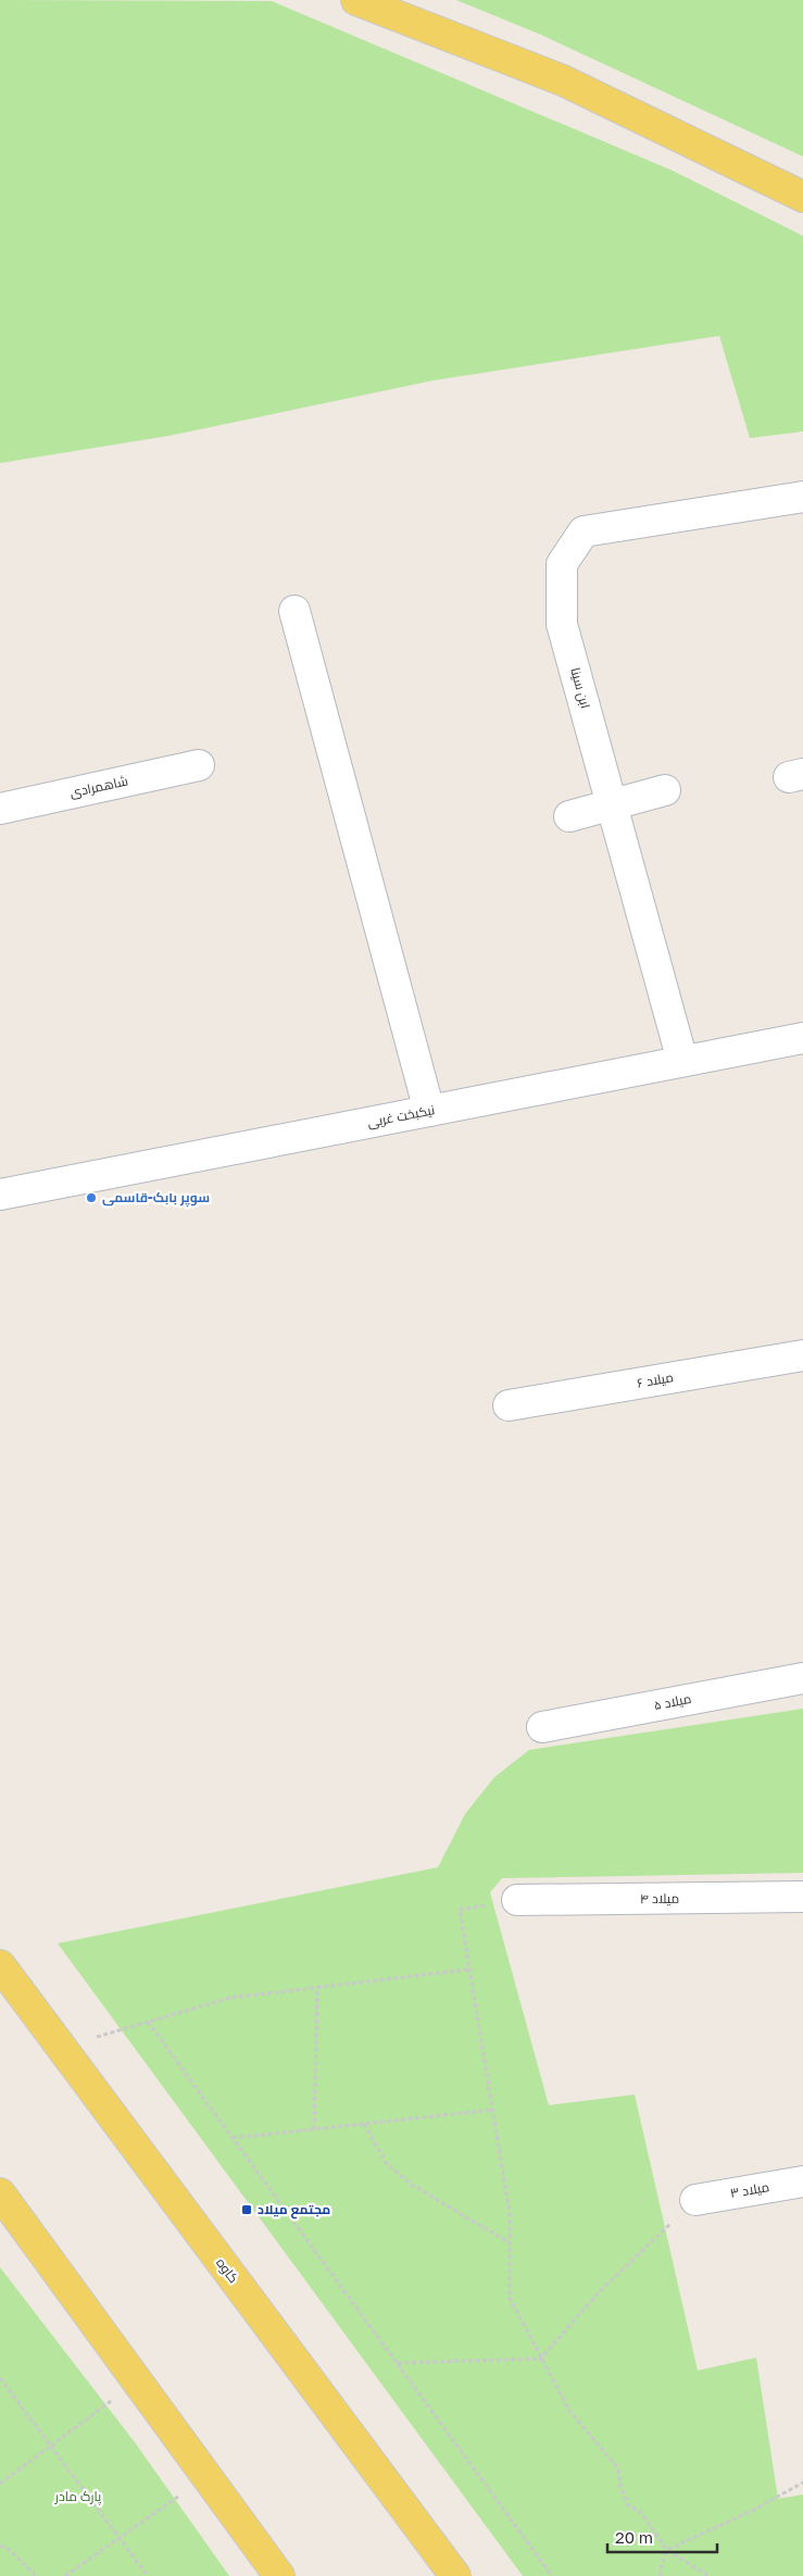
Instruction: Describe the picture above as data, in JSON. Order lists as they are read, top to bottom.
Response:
{
  "streets": {
    "main road": ["کاوه"],
    "street": [
      "ابن سینا",
      "شاهمرادی",
      "نیکبخت غربی",
      "میلاد ۶",
      "میلاد ۵",
      "میلاد ۴",
      "میلاد ۳"
    ]
  },
  "crossings": [
    ["ابن سینا", "نیکبخت غربی"]
  ],
  "parks": ["پارک مادر"],
  "places": {
    "other": ["سوپر بابک-قاسمی"],
    "transit": ["مجتمع میلاد"]
  },
  "scale_bar": "20 m"
}
